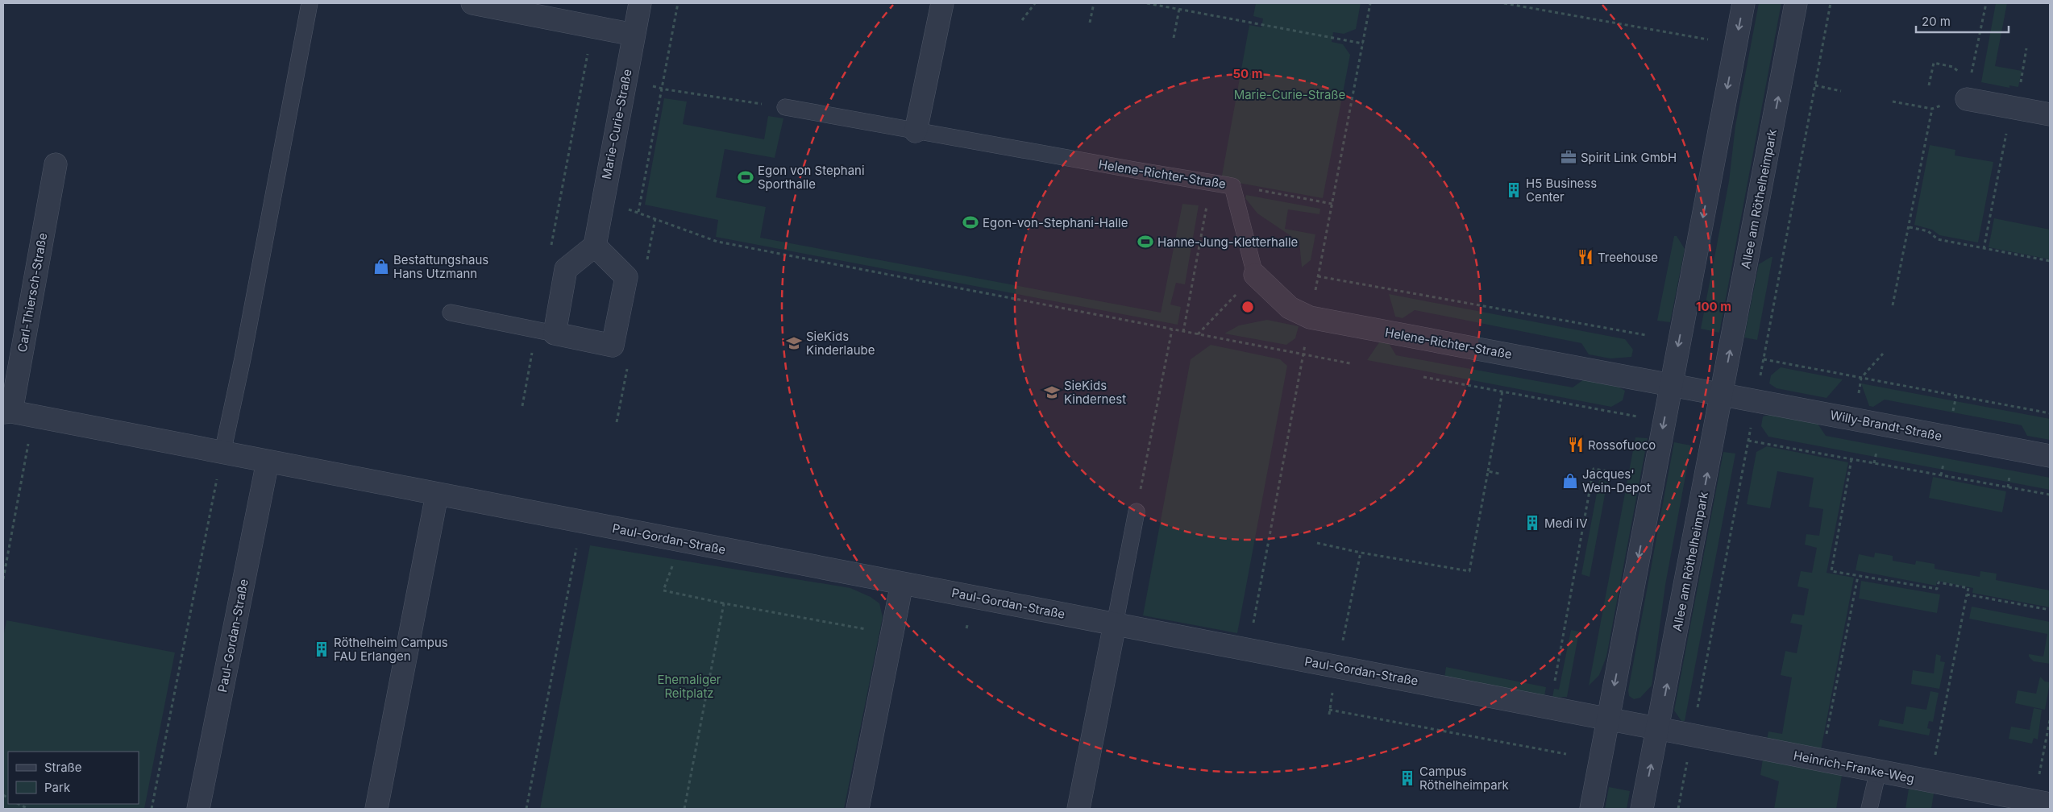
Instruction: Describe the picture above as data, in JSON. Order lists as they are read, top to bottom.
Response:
{
  "streets": {
    "street": [
      "Marie-Curie-Straße",
      "Helene-Richter-Straße",
      "Allee am Röthelheimpark",
      "Carl-Thiersch-Straße",
      "Willy-Brandt-Straße",
      "Paul-Gordan-Straße",
      "Heinrich-Franke-Weg"
    ]
  },
  "crossings": [
    ["Allee am Röthelheimpark", "Willy-Brandt-Straße"],
    ["Allee am Röthelheimpark", "Heinrich-Franke-Weg"],
    ["Carl-Thiersch-Straße", "Paul-Gordan-Straße"]
  ],
  "parks": ["Marie-Curie-Straße", "Ehemaliger Reitplatz"],
  "places": {
    "office": ["Spirit Link GmbH"],
    "sports": ["Egon von Stephani Sporthalle", "Egon-von-Stephani-Halle", "Hanne-Jung-Kletterhalle"],
    "building": [
      "H5 Business Center",
      "Medi IV",
      "Röthelheim Campus FAU Erlangen",
      "Campus Röthelheimpark"
    ],
    "restaurant": ["Treehouse", "Rossofuoco"],
    "shop": ["Bestattungshaus Hans Utzmann", "Jacques' Wein-Depot"],
    "school or university": ["SieKids Kinderlaube", "SieKids Kindernest"]
  },
  "legend": ["Straße", "Park"],
  "scale_bar": "20 m",
  "rings": ["50 m", "100 m"]
}
